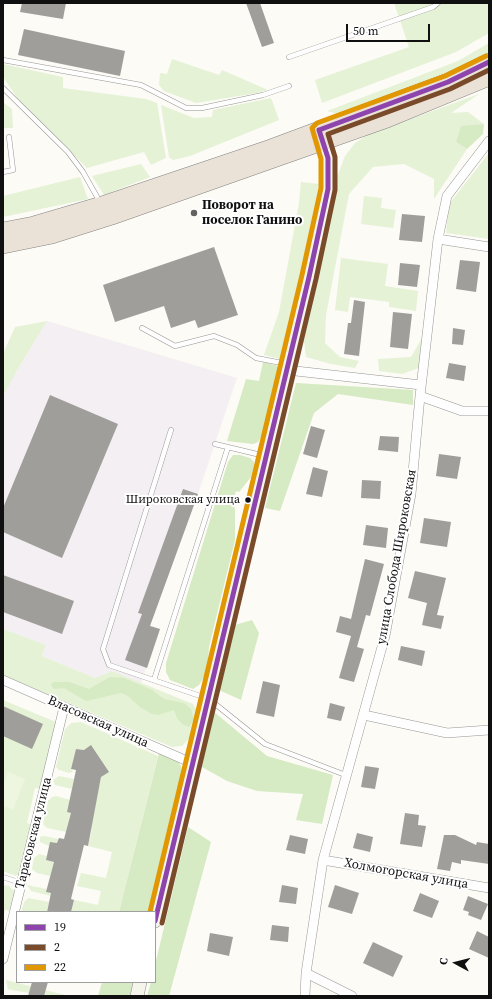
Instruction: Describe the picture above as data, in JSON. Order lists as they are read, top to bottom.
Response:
{
  "streets": {
    "street": [
      "улица Слобода Широковская",
      "Власовская улица",
      "Тарасовская улица",
      "Холмогорская улица"
    ]
  },
  "crossings": [
    ["улица Слобода Широковская", "Холмогорская улица"],
    ["Власовская улица", "Тарасовская улица"]
  ],
  "places": ["Поворот на поселок Ганино", "Широковская улица"],
  "lines": ["transit line 22", "transit line 19", "transit line 2"],
  "legend": ["19", "2", "22"],
  "scale_bar": "50 m",
  "north": "left"
}
